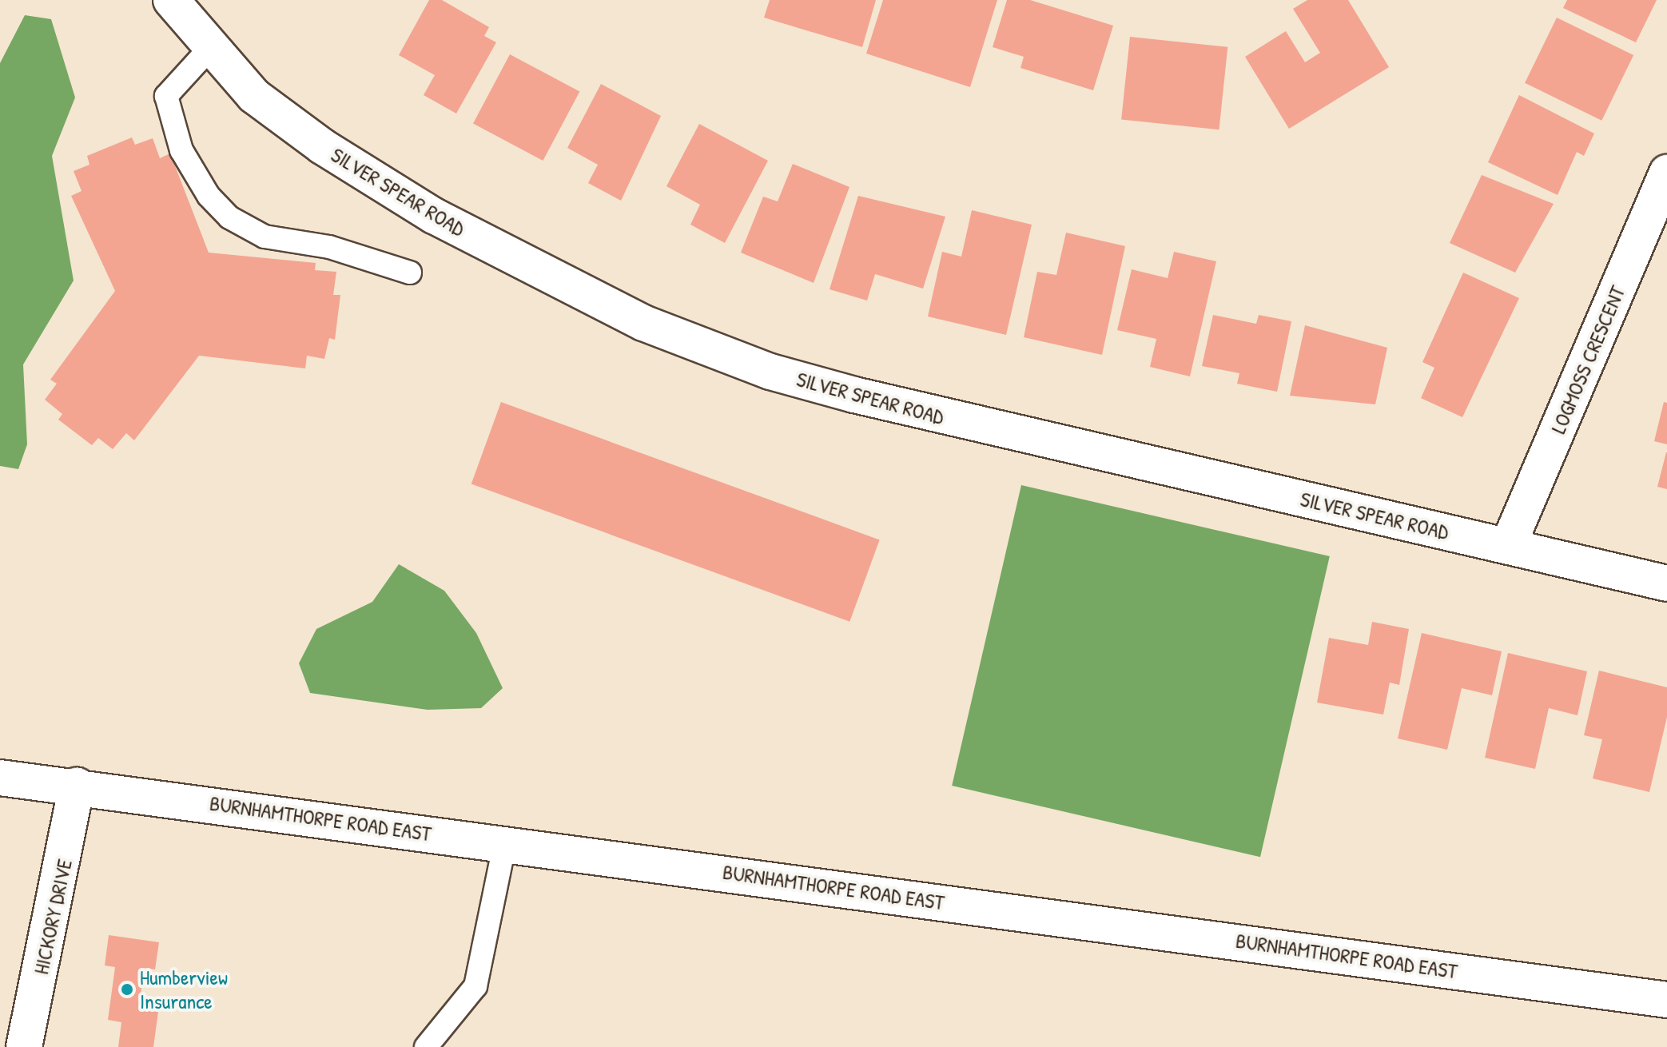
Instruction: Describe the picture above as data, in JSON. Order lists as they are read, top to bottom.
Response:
{
  "streets": {
    "street": [
      "SILVER SPEAR ROAD",
      "LOGMOSS CRESCENT",
      "BURNHAMTHORPE ROAD EAST",
      "HICKORY DRIVE"
    ]
  },
  "crossings": [
    ["SILVER SPEAR ROAD", "LOGMOSS CRESCENT"],
    ["BURNHAMTHORPE ROAD EAST", "HICKORY DRIVE"]
  ],
  "places": ["Humberview Insurance"]
}
